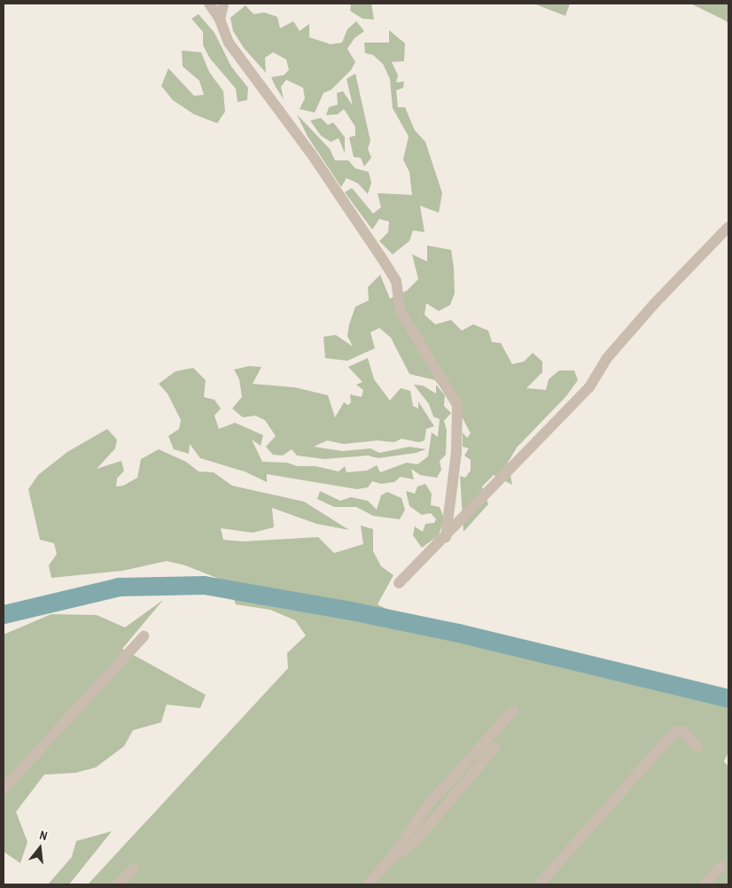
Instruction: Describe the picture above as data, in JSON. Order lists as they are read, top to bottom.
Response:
{
  "north": "top"
}
